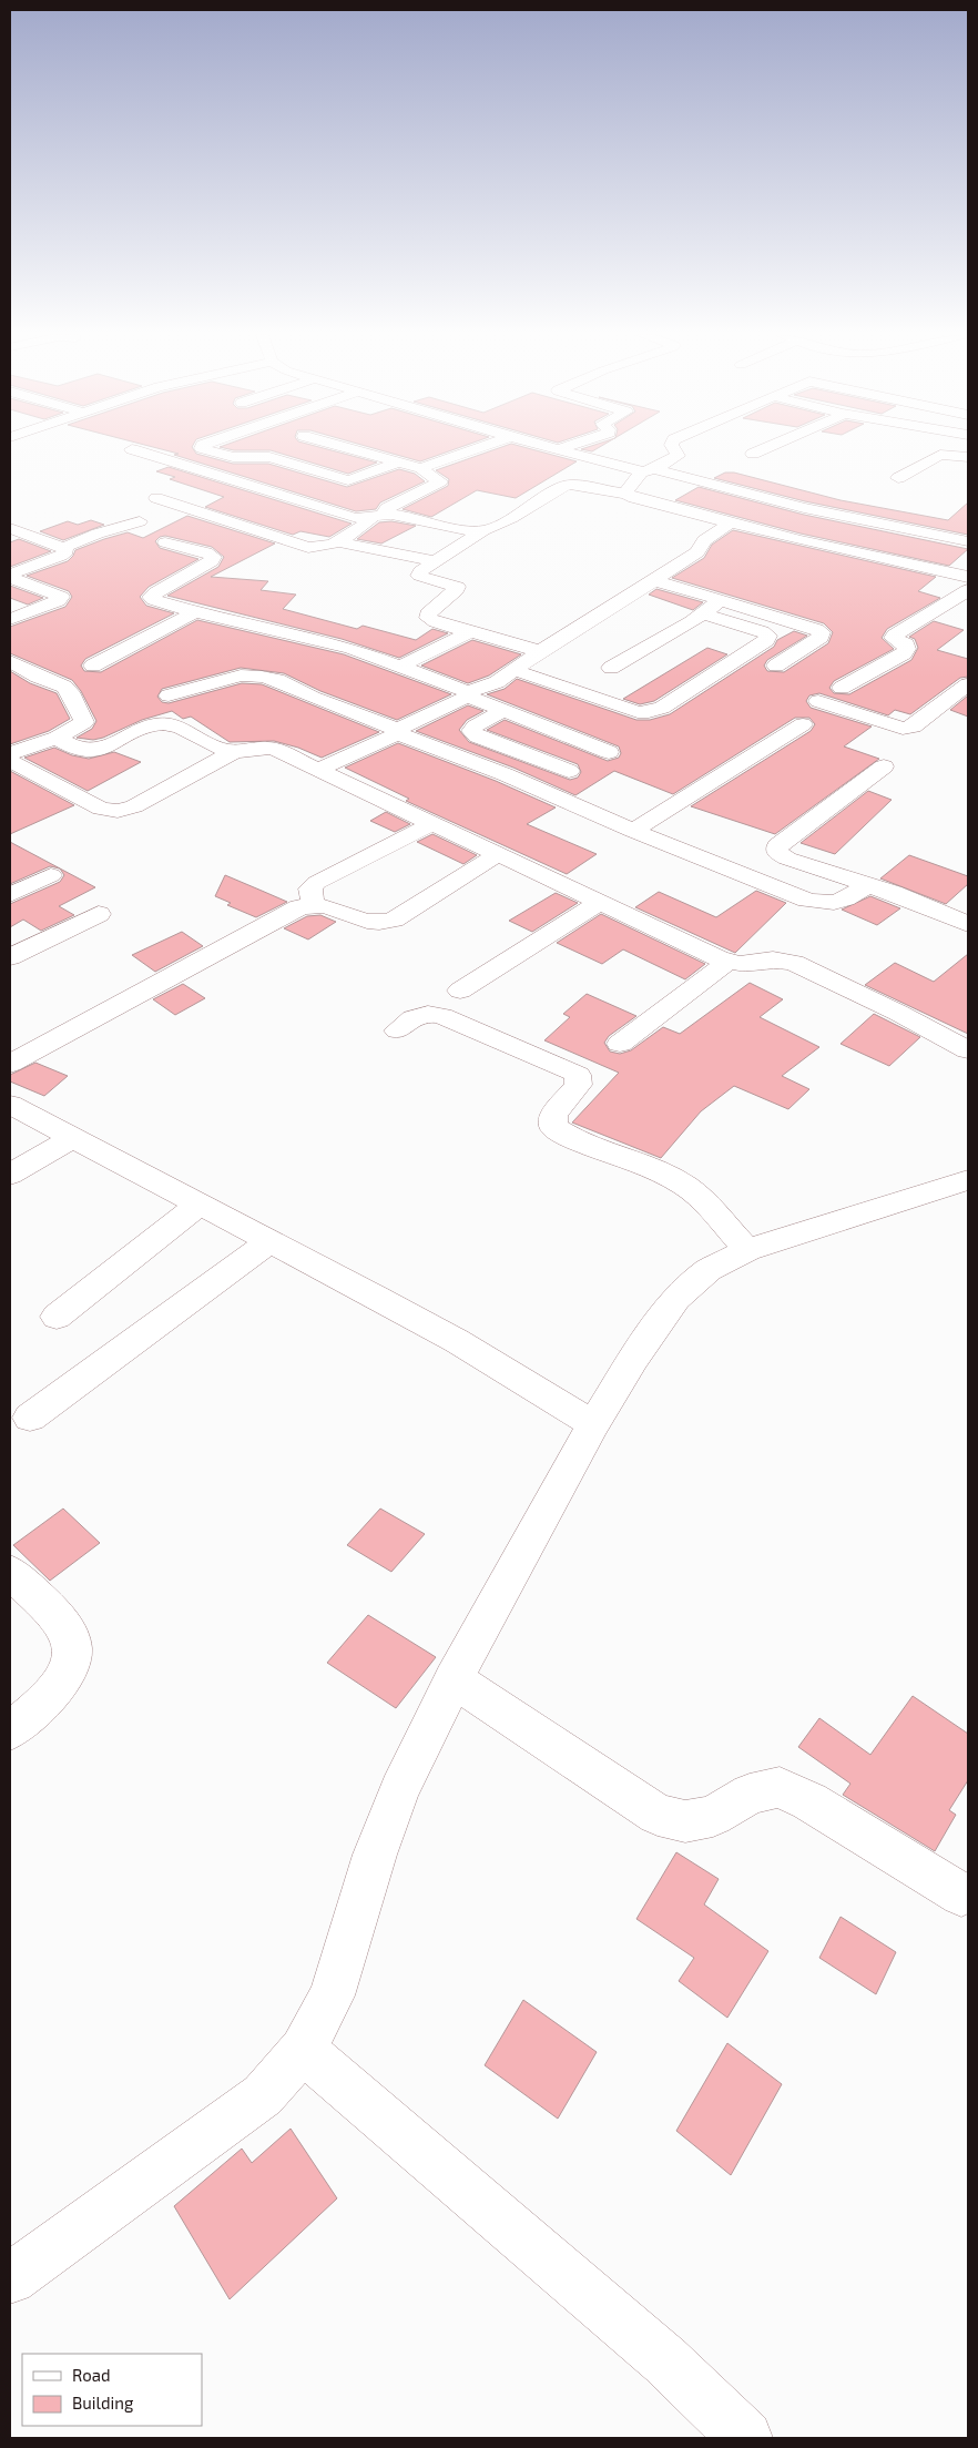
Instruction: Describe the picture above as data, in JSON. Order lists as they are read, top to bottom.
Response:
{
  "legend": ["Road", "Building"]
}
